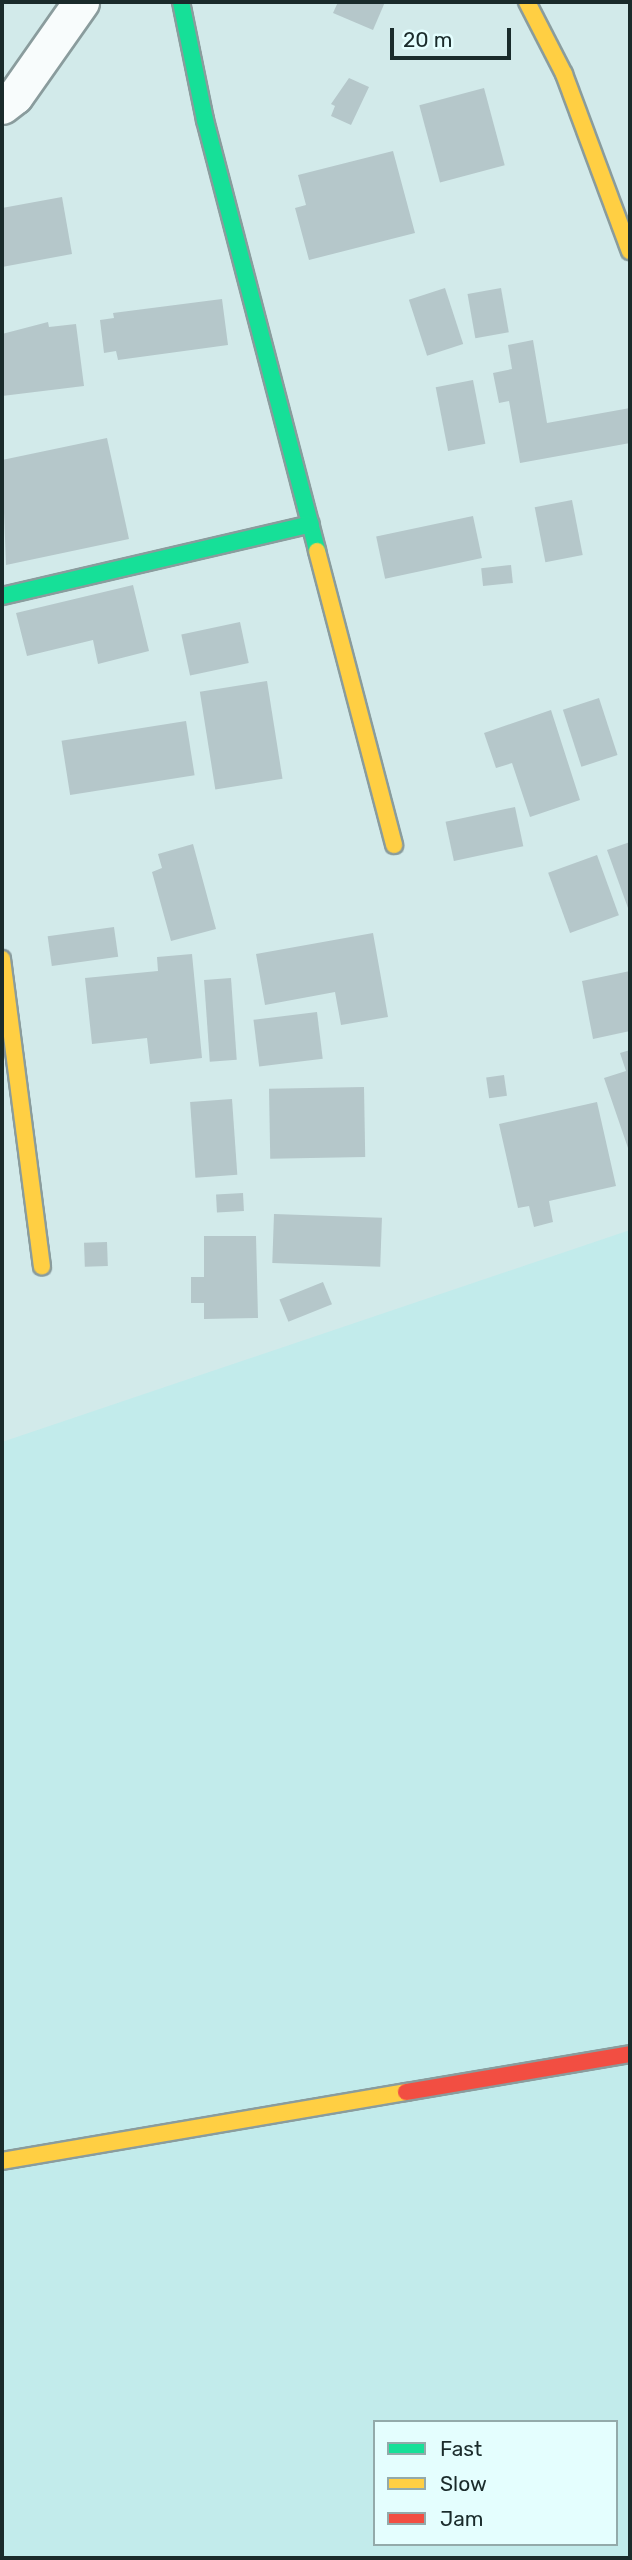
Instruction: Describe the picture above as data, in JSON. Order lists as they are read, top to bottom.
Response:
{
  "legend": ["Fast", "Slow", "Jam"],
  "scale_bar": "20 m"
}
